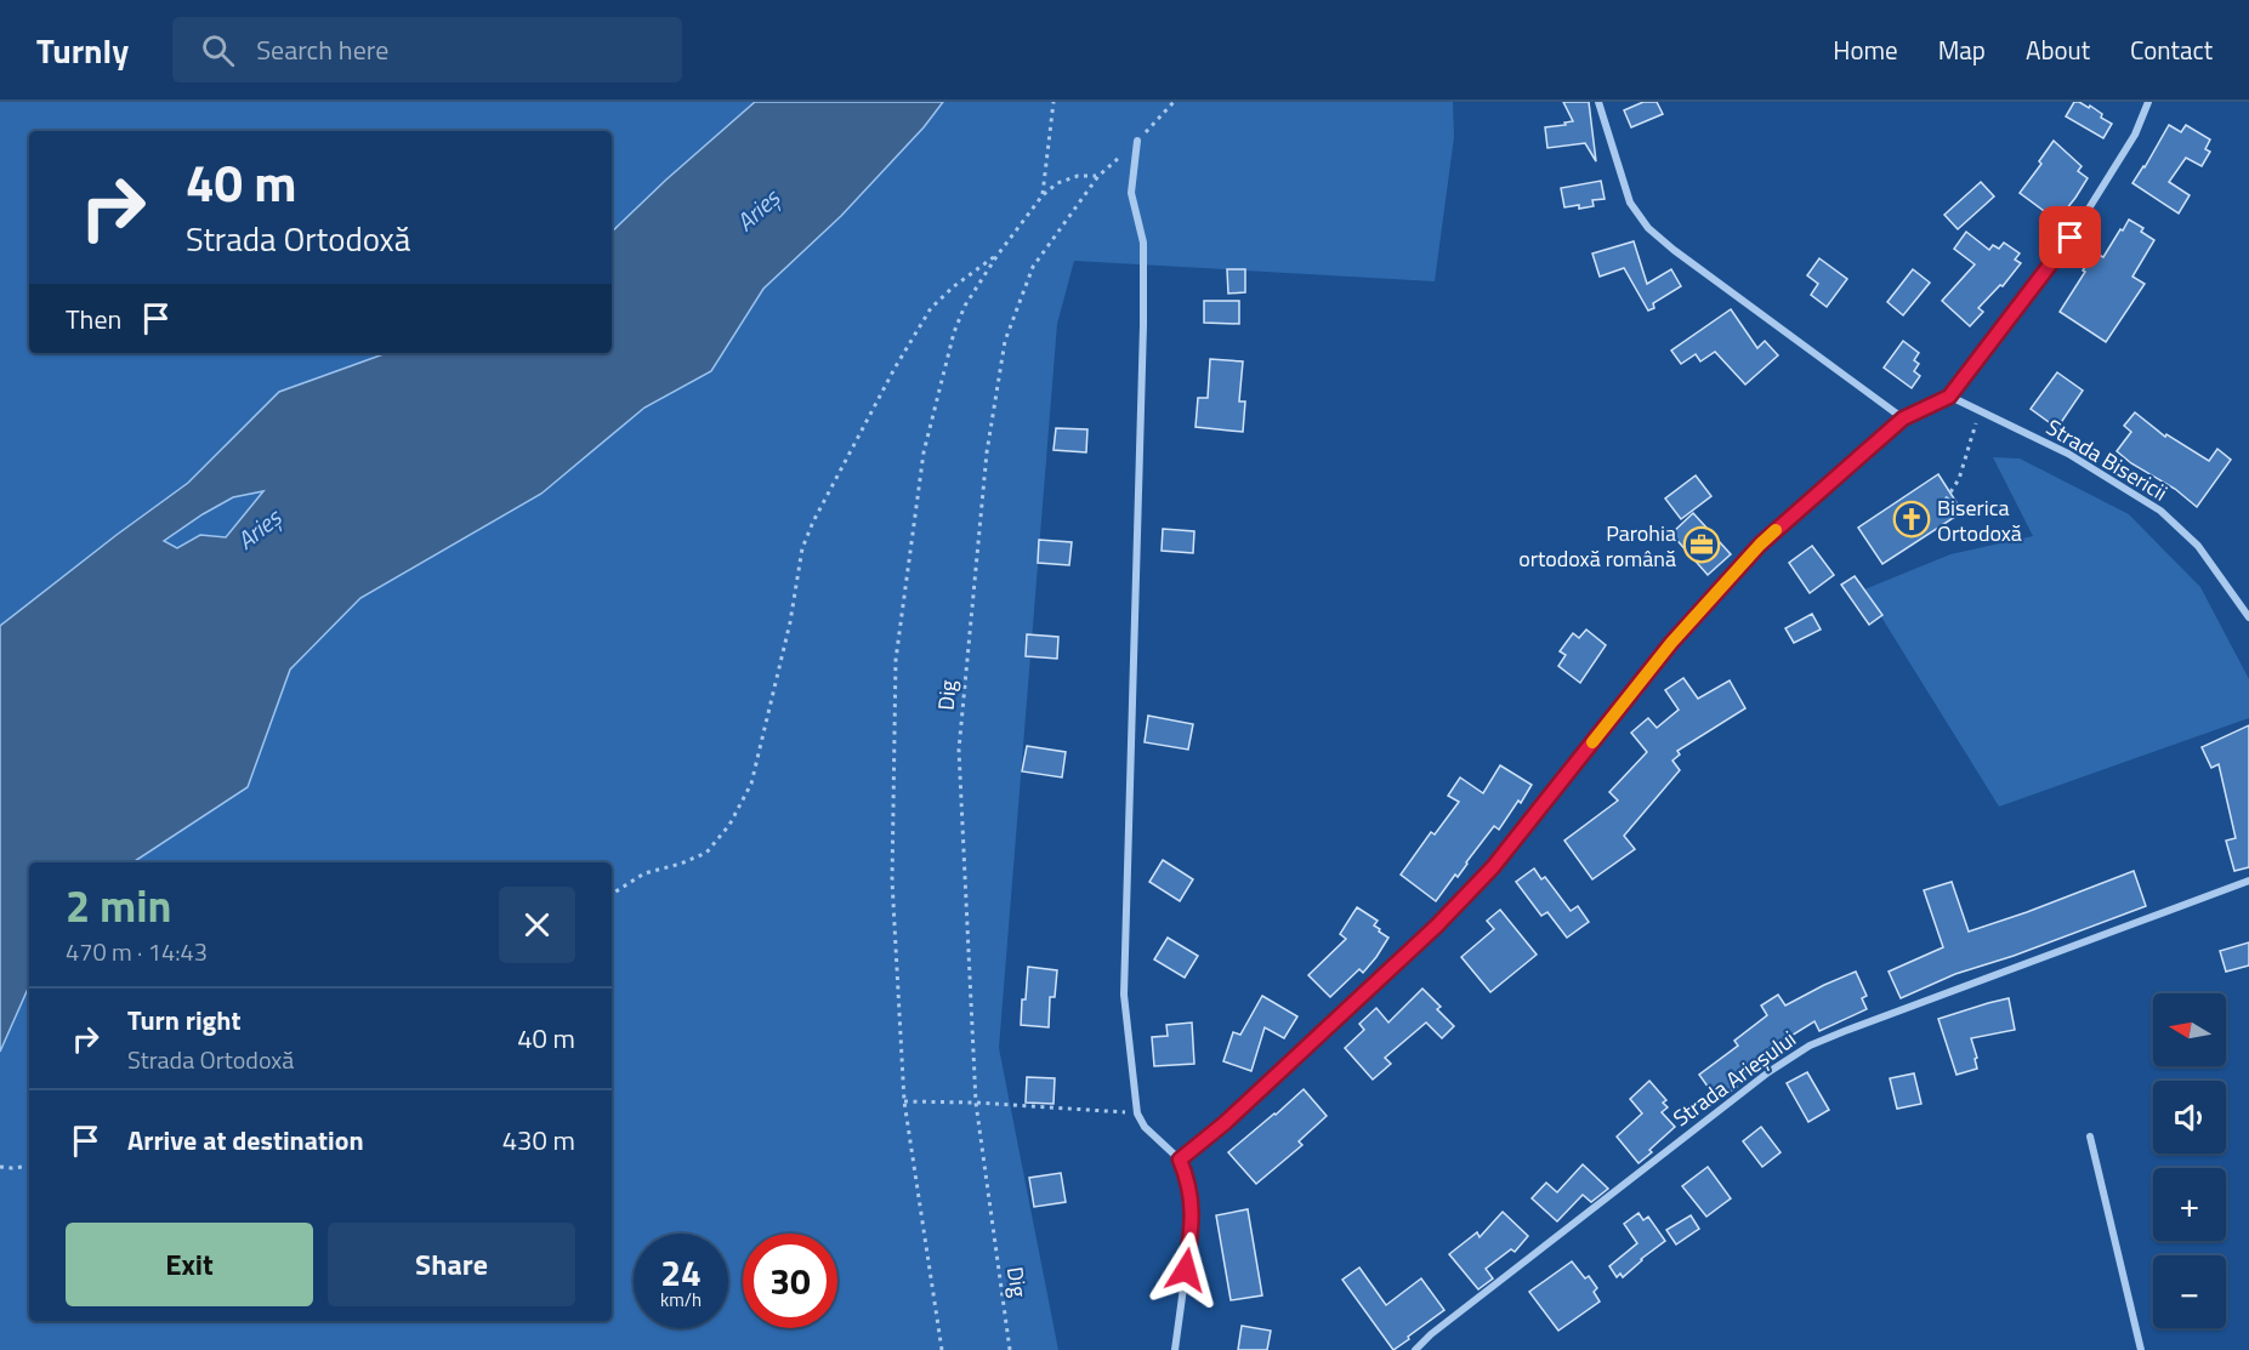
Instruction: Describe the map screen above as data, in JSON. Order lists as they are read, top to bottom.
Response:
{
  "streets": {
    "street": ["Strada Bisericii", "Strada Arieșului"],
    "path": ["Dig"]
  },
  "water": ["Arieș"],
  "places": {
    "church": ["Biserica Ortodoxă"],
    "office": ["Parohia ortodoxă română"]
  },
  "north": "left",
  "page": {
    "header": "Turnly",
    "search": "Search here",
    "nav": [
      "Home",
      "Map",
      "About",
      "Contact"
    ],
    "turn": ["40 m", "Strada Ortodoxă"],
    "then": "Then",
    "heading": ["2 min", "470 m · 14:43"],
    "list": [
      {
        "name": "Turn right",
        "note": "Strada Ortodoxă",
        "value": "40 m"
      },
      {
        "name": "Arrive at destination",
        "value": "430 m"
      }
    ],
    "map_buttons": ["+", "−"],
    "buttons": ["Exit", "Share"],
    "speed": "24 km/h",
    "limit": "30"
  }
}
